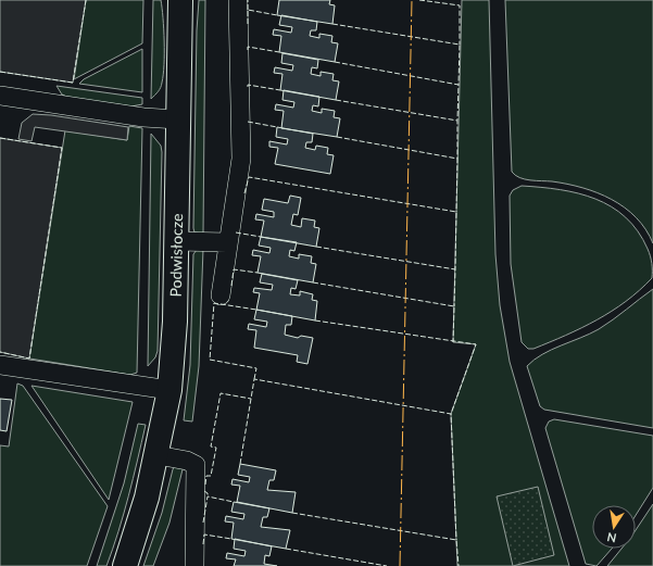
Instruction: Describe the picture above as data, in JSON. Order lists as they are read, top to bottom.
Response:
{
  "streets": {
    "street": ["Podwisłocze"]
  },
  "north": "bottom"
}
